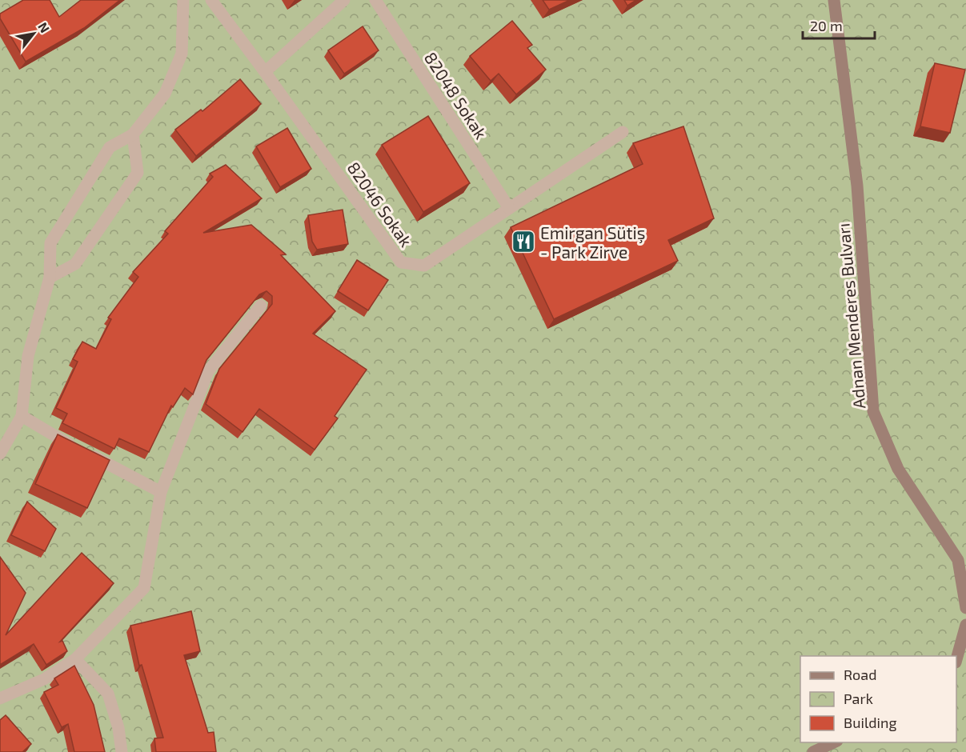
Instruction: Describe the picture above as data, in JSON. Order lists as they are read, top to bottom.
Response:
{
  "streets": {
    "street": ["82048 Sokak", "82046 Sokak", "Adnan Menderes Bulvarı"]
  },
  "crossings": [
    ["82048 Sokak", "82046 Sokak"]
  ],
  "places": {
    "restaurant": ["Emirgan Sütiş - Park Zirve"]
  },
  "legend": ["Road", "Park", "Building"],
  "scale_bar": "20 m",
  "north": "top right"
}
